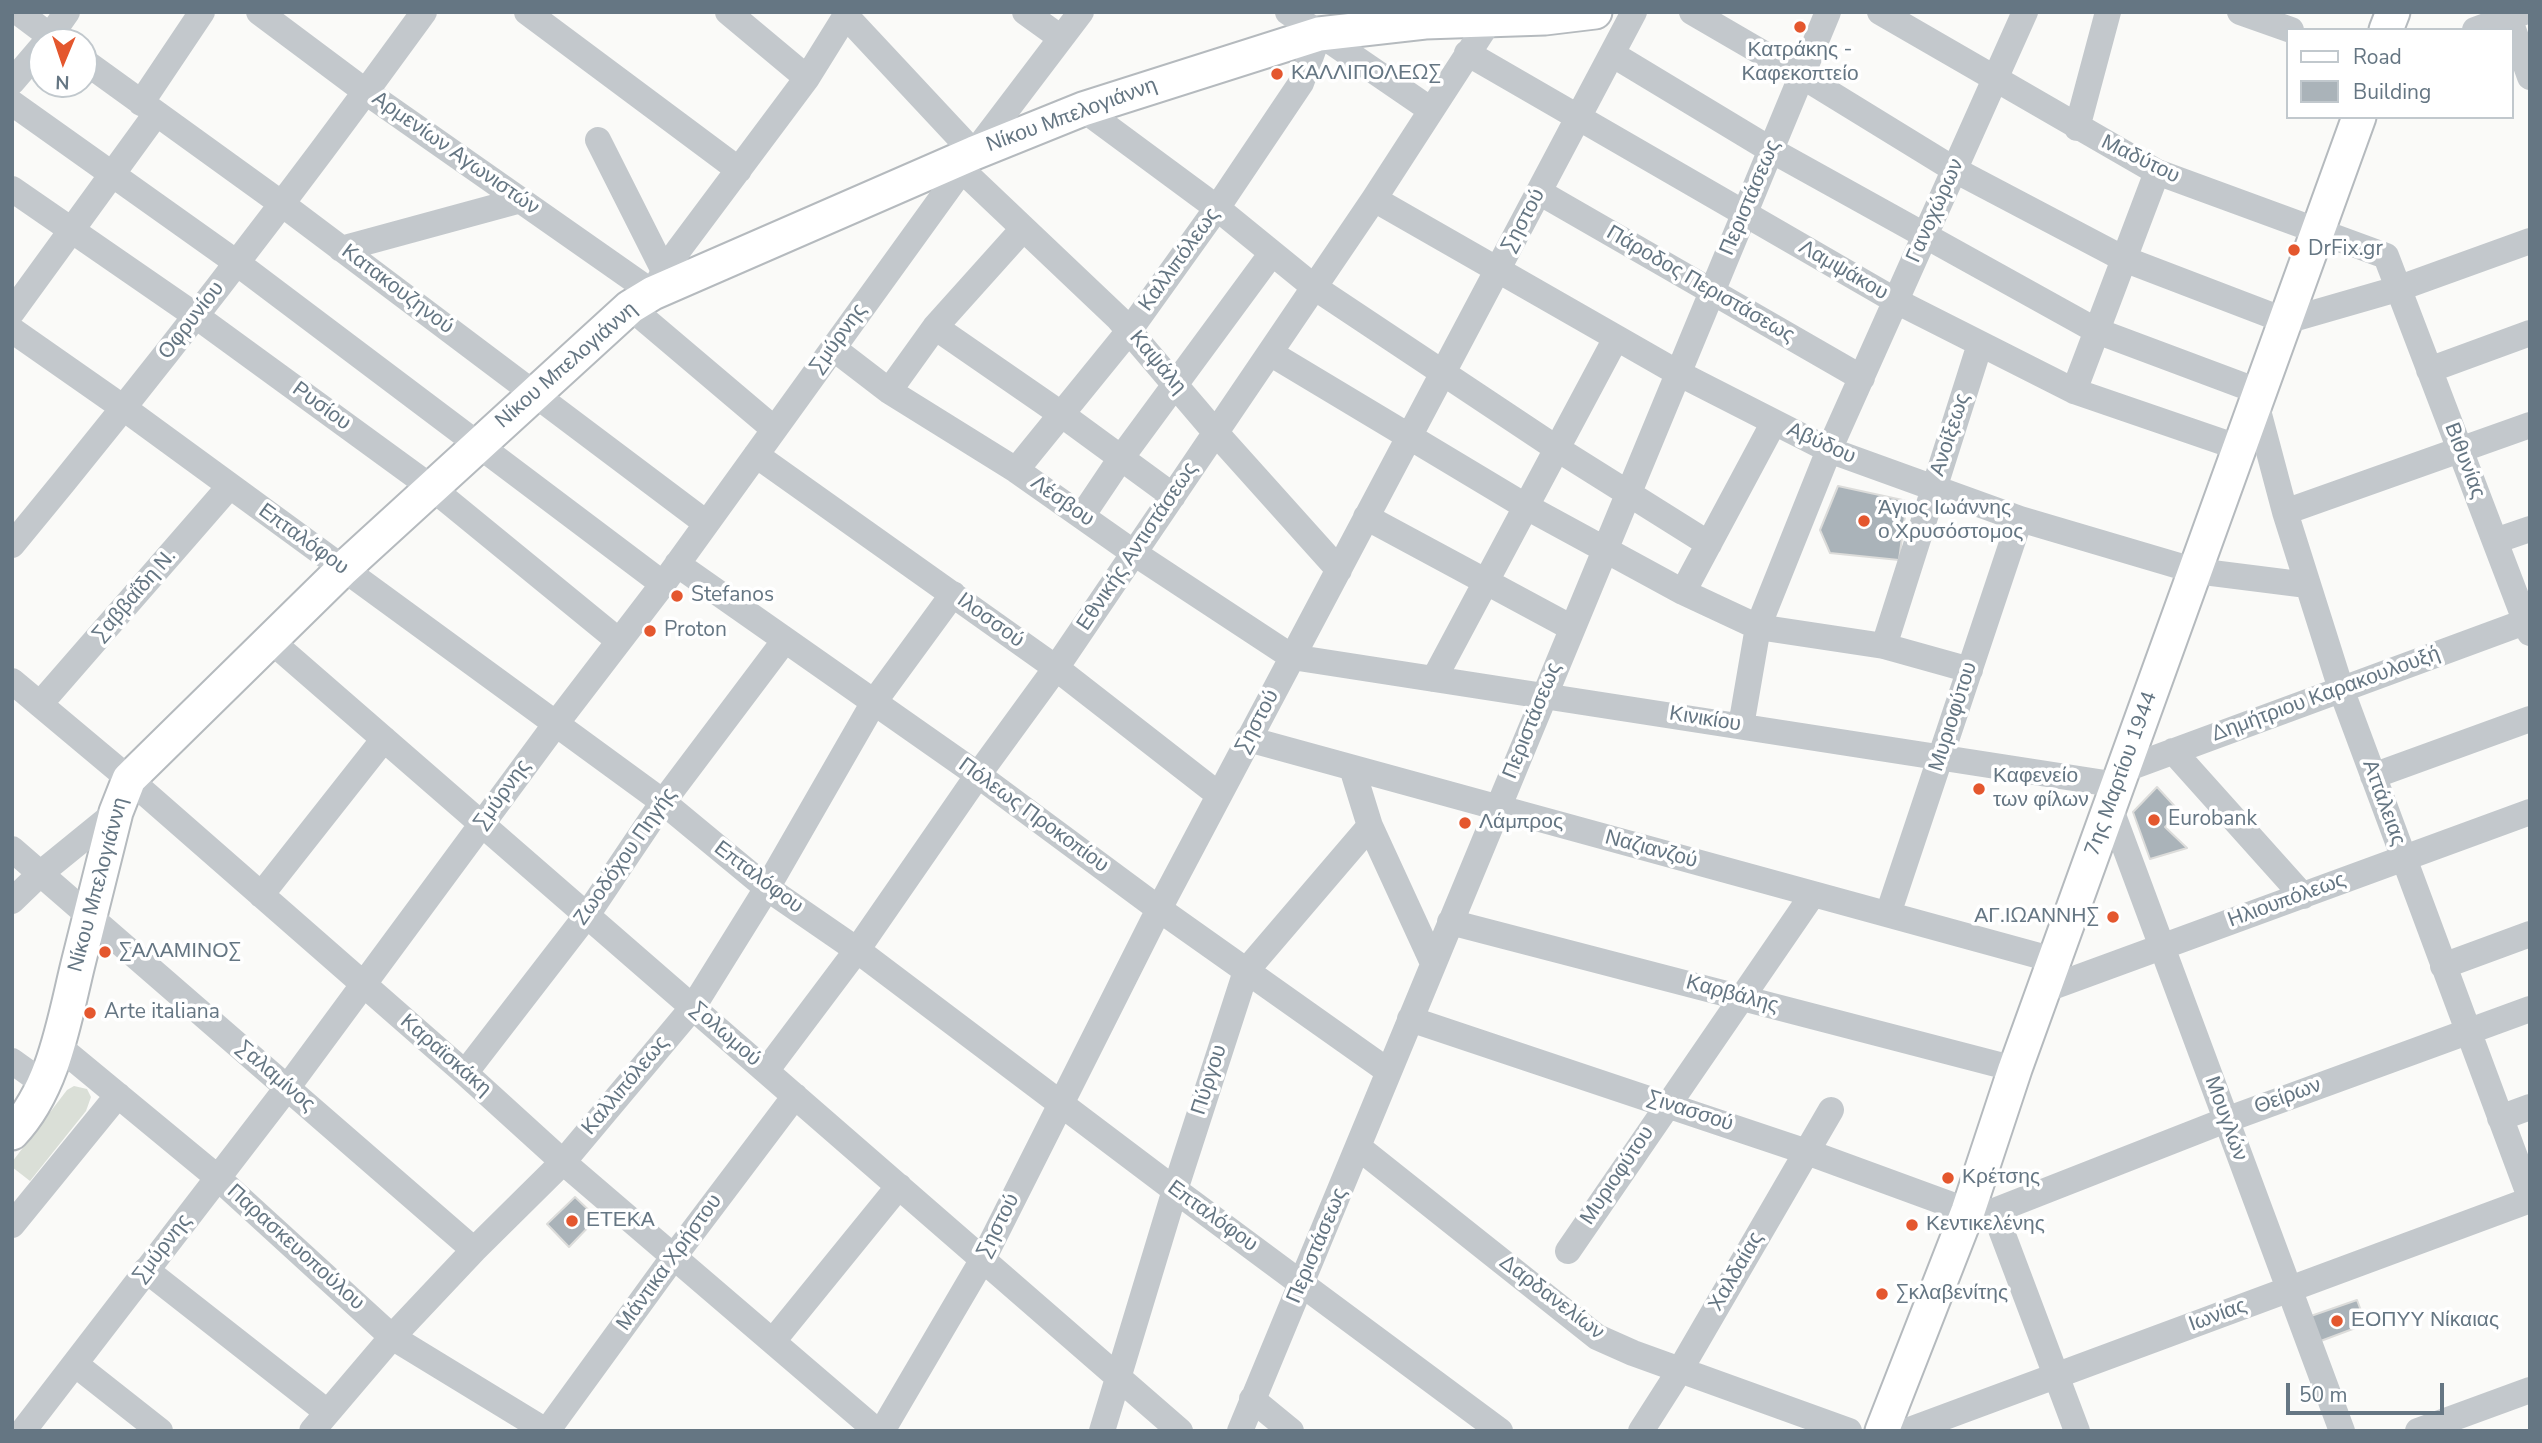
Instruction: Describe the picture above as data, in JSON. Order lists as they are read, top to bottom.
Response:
{
  "streets": {
    "main road": ["Νίκου Μπελογιάννη", "7ης Μαρτίου 1944"],
    "street": [
      "Αρμενίων Αγωνιστών",
      "Μαδύτου",
      "Περιστάσεως",
      "Γανοχώρων",
      "Σηστού",
      "Καλλιπόλεως",
      "Λαμψάκου",
      "Πάροδος Περιστάσεως",
      "Κατακουζηνού",
      "Οφρυνίου",
      "Σμύρνης",
      "Καψάλη",
      "Ρυσίου",
      "Ανοίξεως",
      "Αβύδου",
      "Βιθυνίας",
      "Λέσβου",
      "Επταλόφου",
      "Εθνικής Αντιστάσεως",
      "Σαββαΐδη Ν.",
      "Ιλοσσού",
      "Δημήτριου Καρακουλουξή",
      "Μυριοφύτου",
      "Κινικίου",
      "Αττάλειας",
      "Πόλεως Προκοπίου",
      "Ναζιανζού",
      "Ζωοδόχου Πηγής",
      "Ηλιουπόλεως",
      "Καρβάλης",
      "Σολωμού",
      "Καραϊσκάκη",
      "Σαλαμίνος",
      "Πύργου",
      "Θείρων",
      "Σινασσού",
      "Μουγλών",
      "Παρασκευοπούλου",
      "Μάντικα Χρήστου",
      "Χαλδαίας",
      "Δαρδανελίων",
      "Ιωνίας"
    ]
  },
  "crossings": [
    ["Νίκου Μπελογιάννη", "Αρμενίων Αγωνιστών"],
    ["Νίκου Μπελογιάννη", "Καλλιπόλεως"],
    ["Νίκου Μπελογιάννη", "Κατακουζηνού"],
    ["Νίκου Μπελογιάννη", "Σμύρνης"],
    ["Νίκου Μπελογιάννη", "Καψάλη"],
    ["Νίκου Μπελογιάννη", "Ρυσίου"],
    ["Νίκου Μπελογιάννη", "Επταλόφου"],
    ["Νίκου Μπελογιάννη", "Εθνικής Αντιστάσεως"],
    ["Νίκου Μπελογιάννη", "Πόλεως Προκοπίου"],
    ["Νίκου Μπελογιάννη", "Σολωμού"],
    ["Νίκου Μπελογιάννη", "Καραϊσκάκη"],
    ["Νίκου Μπελογιάννη", "Σαλαμίνος"],
    ["Νίκου Μπελογιάννη", "Παρασκευοπούλου"],
    ["Αρμενίων Αγωνιστών", "Οφρυνίου"],
    ["Αρμενίων Αγωνιστών", "Σμύρνης"],
    ["Μαδύτου", "Γανοχώρων"],
    ["Μαδύτου", "Βιθυνίας"],
    ["Μαδύτου", "7ης Μαρτίου 1944"],
    ["Περιστάσεως", "Λαμψάκου"],
    ["Περιστάσεως", "Πάροδος Περιστάσεως"],
    ["Περιστάσεως", "Αβύδου"],
    ["Περιστάσεως", "Επταλόφου"],
    ["Περιστάσεως", "Κινικίου"],
    ["Περιστάσεως", "Πόλεως Προκοπίου"],
    ["Περιστάσεως", "Ναζιανζού"],
    ["Περιστάσεως", "Καρβάλης"],
    ["Περιστάσεως", "Σινασσού"],
    ["Περιστάσεως", "Δαρδανελίων"],
    ["Γανοχώρων", "Λαμψάκου"],
    ["Γανοχώρων", "Πάροδος Περιστάσεως"],
    ["Γανοχώρων", "Αβύδου"],
    ["Γανοχώρων", "Κινικίου"],
    ["Σηστού", "Λαμψάκου"],
    ["Σηστού", "Πάροδος Περιστάσεως"],
    ["Σηστού", "Καψάλη"],
    ["Σηστού", "Αβύδου"],
    ["Σηστού", "Λέσβου"],
    ["Σηστού", "Επταλόφου"],
    ["Σηστού", "Ιλοσσού"],
    ["Σηστού", "Κινικίου"],
    ["Σηστού", "Πόλεως Προκοπίου"],
    ["Σηστού", "Ναζιανζού"],
    ["Σηστού", "Σολωμού"],
    ["Σηστού", "Καραϊσκάκη"],
    ["Καλλιπόλεως", "Καψάλη"],
    ["Καλλιπόλεως", "Λέσβου"],
    ["Καλλιπόλεως", "Επταλόφου"],
    ["Καλλιπόλεως", "Ιλοσσού"],
    ["Καλλιπόλεως", "Πόλεως Προκοπίου"],
    ["Καλλιπόλεως", "Σολωμού"],
    ["Καλλιπόλεως", "Καραϊσκάκη"],
    ["Καλλιπόλεως", "Σαλαμίνος"],
    ["Καλλιπόλεως", "Παρασκευοπούλου"],
    ["Λαμψάκου", "Ανοίξεως"],
    ["Λαμψάκου", "Εθνικής Αντιστάσεως"],
    ["Λαμψάκου", "7ης Μαρτίου 1944"],
    ["Κατακουζηνού", "Οφρυνίου"],
    ["Κατακουζηνού", "Σμύρνης"],
    ["Οφρυνίου", "Ρυσίου"],
    ["Οφρυνίου", "Επταλόφου"],
    ["Οφρυνίου", "Πόλεως Προκοπίου"],
    ["Σμύρνης", "Καψάλη"],
    ["Σμύρνης", "Ρυσίου"],
    ["Σμύρνης", "Λέσβου"],
    ["Σμύρνης", "Επταλόφου"],
    ["Σμύρνης", "Ιλοσσού"],
    ["Σμύρνης", "Πόλεως Προκοπίου"],
    ["Σμύρνης", "Σολωμού"],
    ["Σμύρνης", "Καραϊσκάκη"],
    ["Σμύρνης", "Σαλαμίνος"],
    ["Σμύρνης", "Παρασκευοπούλου"],
    ["Καψάλη", "Εθνικής Αντιστάσεως"],
    ["Ανοίξεως", "Αβύδου"],
    ["Αβύδου", "Εθνικής Αντιστάσεως"],
    ["Αβύδου", "Μυριοφύτου"],
    ["Αβύδου", "7ης Μαρτίου 1944"],
    ["Αβύδου", "Αττάλειας"],
    ["Βιθυνίας", "Δημήτριου Καρακουλουξή"],
    ["Λέσβου", "Εθνικής Αντιστάσεως"],
    ["Λέσβου", "Κινικίου"],
    ["Επταλόφου", "Εθνικής Αντιστάσεως"],
    ["Επταλόφου", "Σαββαΐδη Ν."],
    ["Επταλόφου", "Ζωοδόχου Πηγής"],
    ["Επταλόφου", "Πύργου"],
    ["Εθνικής Αντιστάσεως", "Ιλοσσού"],
    ["Εθνικής Αντιστάσεως", "Πόλεως Προκοπίου"],
    ["Εθνικής Αντιστάσεως", "Σολωμού"],
    ["Σαββαΐδη Ν.", "Καραϊσκάκη"],
    ["Δημήτριου Καρακουλουξή", "Κινικίου"],
    ["Δημήτριου Καρακουλουξή", "7ης Μαρτίου 1944"],
    ["Δημήτριου Καρακουλουξή", "Αττάλειας"],
    ["Δημήτριου Καρακουλουξή", "Μουγλών"],
    ["Μυριοφύτου", "Κινικίου"],
    ["Μυριοφύτου", "Ναζιανζού"],
    ["Μυριοφύτου", "Καρβάλης"],
    ["Μυριοφύτου", "Σινασσού"],
    ["Κινικίου", "7ης Μαρτίου 1944"],
    ["Κινικίου", "Μουγλών"],
    ["7ης Μαρτίου 1944", "Αττάλειας"],
    ["7ης Μαρτίου 1944", "Ναζιανζού"],
    ["7ης Μαρτίου 1944", "Ηλιουπόλεως"],
    ["7ης Μαρτίου 1944", "Καρβάλης"],
    ["7ης Μαρτίου 1944", "Θείρων"],
    ["7ης Μαρτίου 1944", "Σινασσού"],
    ["7ης Μαρτίου 1944", "Μουγλών"],
    ["Αττάλειας", "Ηλιουπόλεως"],
    ["Αττάλειας", "Θείρων"],
    ["Αττάλειας", "Ιωνίας"],
    ["Πόλεως Προκοπίου", "Ζωοδόχου Πηγής"],
    ["Πόλεως Προκοπίου", "Πύργου"],
    ["Ναζιανζού", "Ηλιουπόλεως"],
    ["Ζωοδόχου Πηγής", "Σολωμού"],
    ["Ζωοδόχου Πηγής", "Καραϊσκάκη"],
    ["Ηλιουπόλεως", "Μουγλών"],
    ["Σολωμού", "Πύργου"],
    ["Σολωμού", "Μάντικα Χρήστου"],
    ["Καραϊσκάκη", "Μάντικα Χρήστου"],
    ["Θείρων", "Σινασσού"],
    ["Θείρων", "Μουγλών"],
    ["Σινασσού", "Χαλδαίας"],
    ["Μουγλών", "Ιωνίας"],
    ["Παρασκευοπούλου", "Μάντικα Χρήστου"],
    ["Χαλδαίας", "Δαρδανελίων"]
  ],
  "places": [
    "Κατράκης - Καφεκοπτείο",
    "ΚΑΛΛΙΠΟΛΕΩΣ",
    "DrFix.gr",
    "Άγιος Ιωάννης ο Χρυσόστομος",
    "Stefanos",
    "Proton",
    "Καφενείο των φίλων",
    "Eurobank",
    "Λάμπρος",
    "ΑΓ.ΙΩΑΝΝΗΣ",
    "ΣΑΛΑΜΙΝΟΣ",
    "Arte italiana",
    "Κρέτσης",
    "ΕΤΕΚΑ",
    "Κεντικελένης",
    "Σκλαβενίτης",
    "ΕΟΠΥΥ Νίκαιας"
  ],
  "legend": ["Road", "Building"],
  "scale_bar": "50 m",
  "north": "bottom"
}
